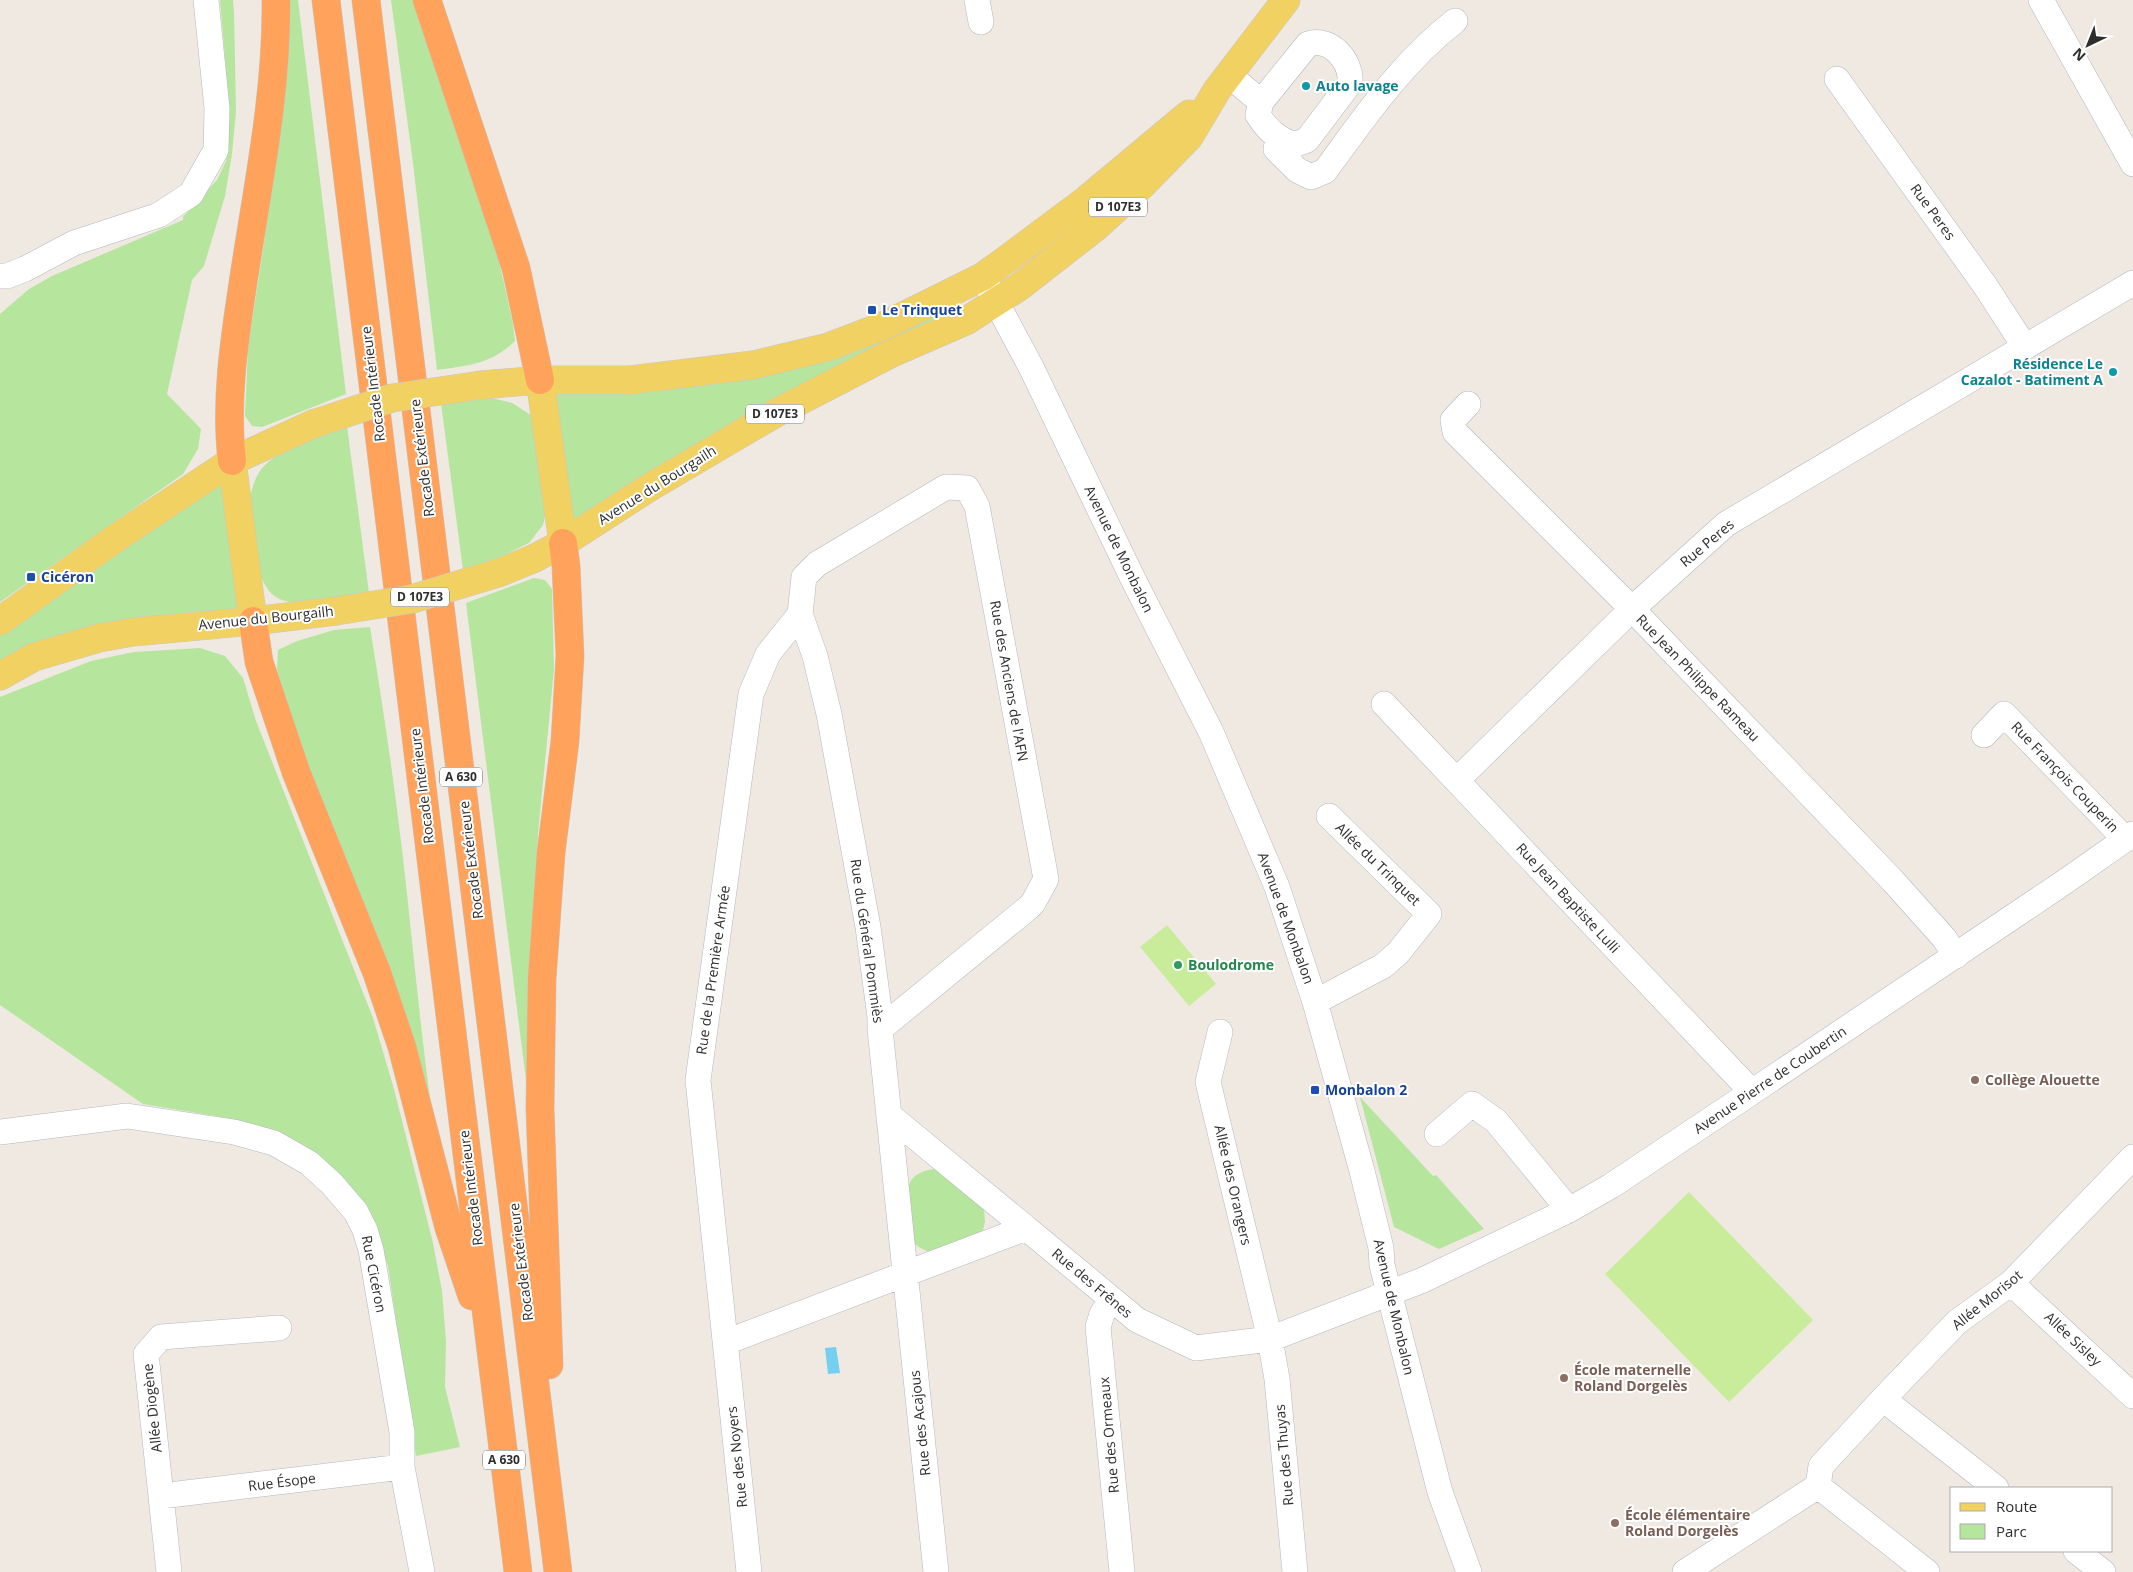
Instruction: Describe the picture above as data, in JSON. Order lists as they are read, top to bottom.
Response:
{
  "streets": {
    "highway": ["Rocade Intérieure", "Rocade Extérieure", "A 630"],
    "main road": ["D 107E3", "Avenue du Bourgailh"],
    "street": [
      "Rue Peres",
      "Avenue de Monbalon",
      "Rue Jean Philippe Rameau",
      "Rue des Anciens de l'AFN",
      "Rue François Couperin",
      "Allée du Trinquet",
      "Rue Jean Baptiste Lulli",
      "Rue du Général Pommiès",
      "Rue de la Première Armée",
      "Avenue Pierre de Coubertin",
      "Allée des Orangers",
      "Rue Cicéron",
      "Rue des Frênes",
      "Allée Morisot",
      "Allée Sisley",
      "Allée Diogène",
      "Rue des Acajous",
      "Rue des Ormeaux",
      "Rue des Thuyas",
      "Rue des Noyers",
      "Rue Ésope"
    ]
  },
  "crossings": [
    ["Rue Peres", "Rue Jean Philippe Rameau"],
    ["Rue Peres", "Rue Jean Baptiste Lulli"],
    ["Avenue du Bourgailh", "Avenue de Monbalon"],
    ["Avenue de Monbalon", "Allée du Trinquet"],
    ["Avenue de Monbalon", "Avenue Pierre de Coubertin"],
    ["Avenue de Monbalon", "Rue des Frênes"],
    ["Rue Jean Philippe Rameau", "Avenue Pierre de Coubertin"],
    ["Rue des Anciens de l'AFN", "Rue du Général Pommiès"],
    ["Rue des Anciens de l'AFN", "Rue de la Première Armée"],
    ["Rue François Couperin", "Avenue Pierre de Coubertin"],
    ["Rue Jean Baptiste Lulli", "Avenue Pierre de Coubertin"],
    ["Rue du Général Pommiès", "Rue de la Première Armée"],
    ["Rue du Général Pommiès", "Rue des Frênes"],
    ["Rue du Général Pommiès", "Rue des Acajous"],
    ["Rue de la Première Armée", "Rue des Noyers"],
    ["Avenue Pierre de Coubertin", "Rue des Frênes"],
    ["Allée des Orangers", "Rue des Frênes"],
    ["Allée des Orangers", "Rue des Thuyas"],
    ["Rue Cicéron", "Rue Ésope"],
    ["Rue des Frênes", "Rue des Ormeaux"],
    ["Rue des Frênes", "Rue des Thuyas"],
    ["Allée Morisot", "Allée Sisley"],
    ["Allée Diogène", "Rue Ésope"]
  ],
  "places": {
    "other": [
      "Auto lavage",
      "Résidence Le Cazalot - Batiment A",
      "Boulodrome",
      "Collège Alouette",
      "École maternelle Roland Dorgelès",
      "École élémentaire Roland Dorgelès"
    ],
    "transit": ["Le Trinquet", "Cicéron", "Monbalon 2"]
  },
  "legend": ["Route", "Parc"],
  "north": "bottom left"
}
